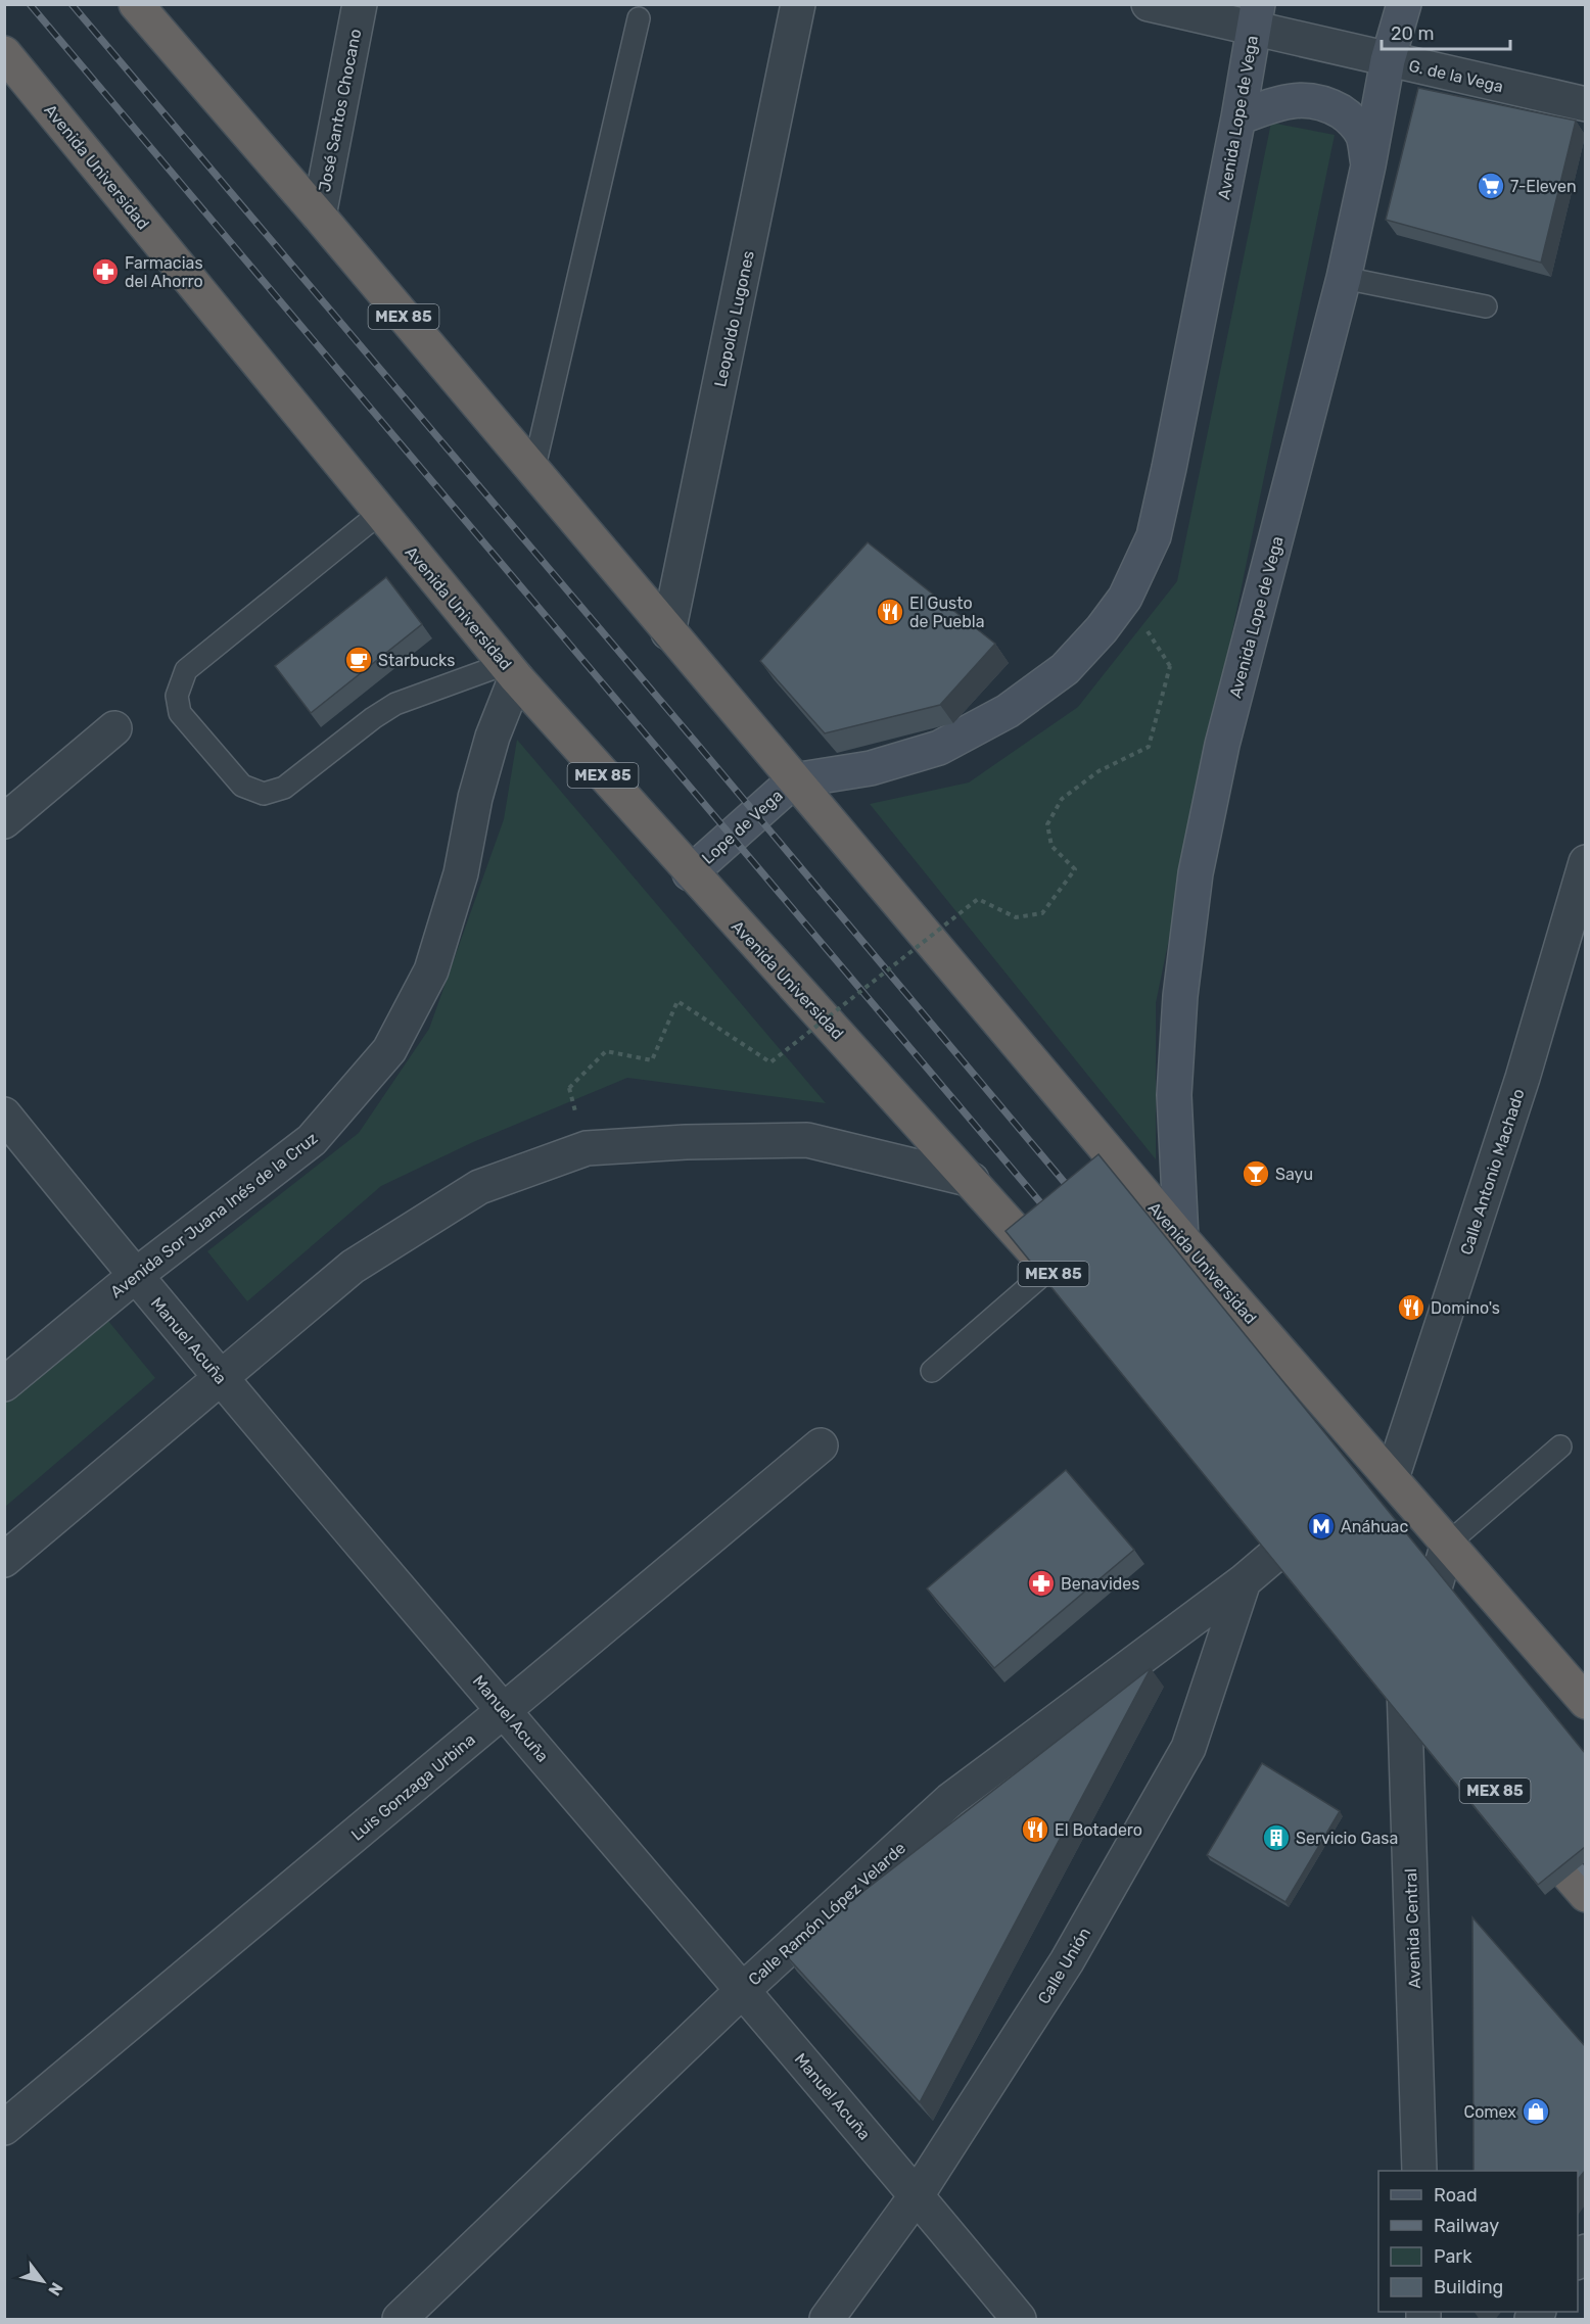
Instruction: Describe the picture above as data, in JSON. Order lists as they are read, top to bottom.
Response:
{
  "streets": {
    "highway": ["Avenida Universidad", "MEX 85"],
    "main road": ["Avenida Lope de Vega", "Lope de Vega"],
    "street": [
      "G. de la Vega",
      "José Santos Chocano",
      "Leopoldo Lugones",
      "Calle Antonio Machado",
      "Avenida Sor Juana Inés de la Cruz",
      "Manuel Acuña",
      "Luis Gonzaga Urbina",
      "Calle Ramón López Velarde",
      "Avenida Central",
      "Calle Unión"
    ]
  },
  "crossings": [
    ["G. de la Vega", "Avenida Lope de Vega"],
    ["José Santos Chocano", "Avenida Universidad"],
    ["Avenida Lope de Vega", "Avenida Universidad"],
    ["Avenida Lope de Vega", "Lope de Vega"],
    ["Avenida Universidad", "Leopoldo Lugones"],
    ["Avenida Universidad", "Lope de Vega"],
    ["Avenida Universidad", "Calle Antonio Machado"],
    ["Avenida Universidad", "Avenida Sor Juana Inés de la Cruz"],
    ["Avenida Universidad", "Avenida Central"],
    ["Avenida Sor Juana Inés de la Cruz", "Manuel Acuña"],
    ["Manuel Acuña", "Luis Gonzaga Urbina"],
    ["Manuel Acuña", "Calle Ramón López Velarde"],
    ["Manuel Acuña", "Calle Unión"],
    ["Calle Ramón López Velarde", "Calle Unión"]
  ],
  "places": {
    "supermarket": ["7-Eleven"],
    "pharmacy": ["Farmacias del Ahorro", "Benavides"],
    "restaurant": ["El Gusto de Puebla", "Domino's", "El Botadero"],
    "cafe": ["Starbucks"],
    "bar": ["Sayu"],
    "metro station": ["Anáhuac"],
    "building": ["Servicio Gasa"],
    "shop": ["Comex"]
  },
  "legend": [
    "Road",
    "Railway",
    "Park",
    "Building"
  ],
  "scale_bar": "20 m",
  "north": "bottom right"
}
